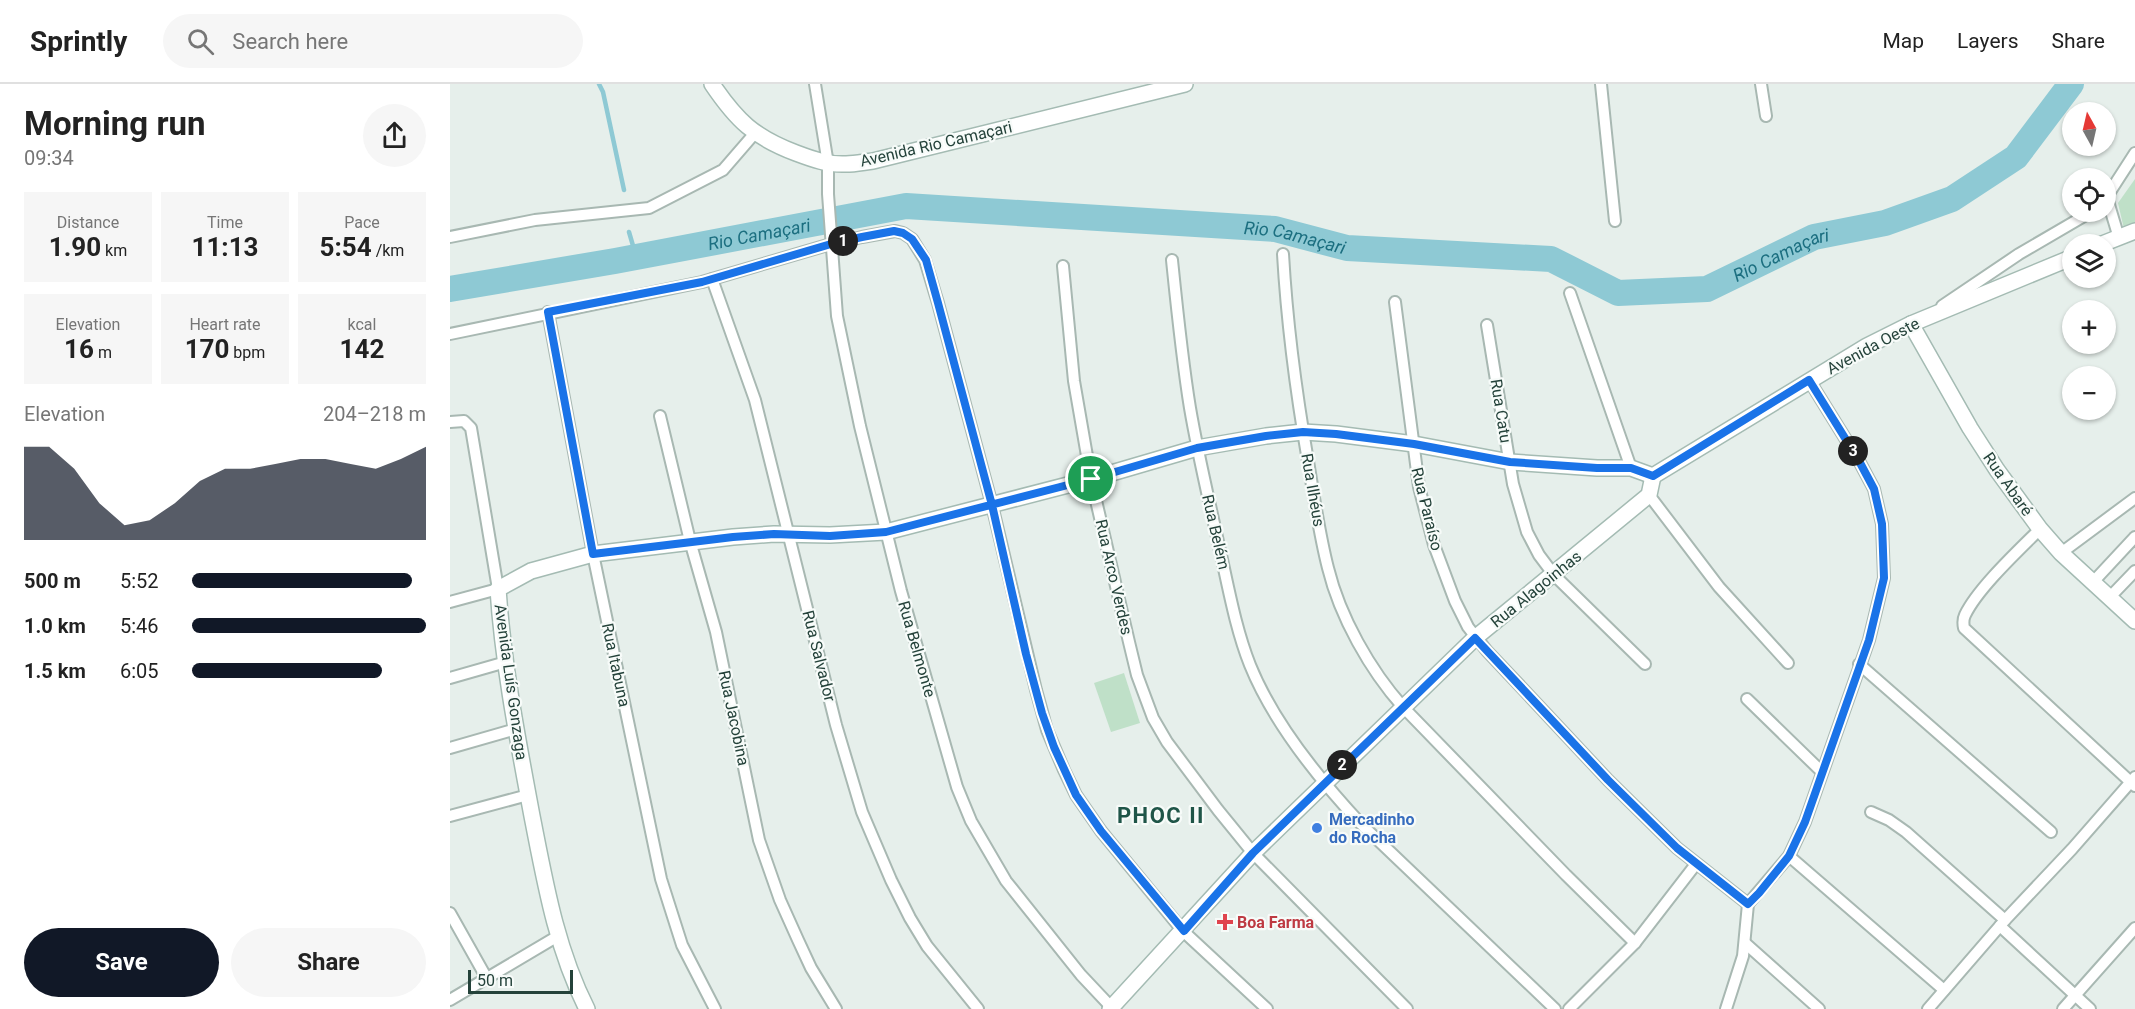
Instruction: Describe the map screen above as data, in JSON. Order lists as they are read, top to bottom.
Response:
{
  "streets": {
    "street": [
      "Avenida Rio Camaçari",
      "Avenida Oeste",
      "Rua Catu",
      "Rua Abaré",
      "Rua Ilhéus",
      "Rua Paraíso",
      "Rua Belém",
      "Rua Arco Verdes",
      "Rua Alagoinhas",
      "Rua Belmonte",
      "Rua Salvador",
      "Rua Itabuna",
      "Avenida Luís Gonzaga",
      "Rua Jacobina"
    ]
  },
  "crossings": [
    ["Avenida Oeste", "Rua Abaré"],
    ["Avenida Oeste", "Avenida Luís Gonzaga"],
    ["Rua Catu", "Rua Alagoinhas"],
    ["Rua Catu", "Avenida Luís Gonzaga"],
    ["Rua Ilhéus", "Rua Alagoinhas"],
    ["Rua Ilhéus", "Avenida Luís Gonzaga"],
    ["Rua Paraíso", "Rua Alagoinhas"],
    ["Rua Paraíso", "Avenida Luís Gonzaga"],
    ["Rua Belém", "Rua Alagoinhas"],
    ["Rua Belém", "Avenida Luís Gonzaga"],
    ["Rua Arco Verdes", "Rua Alagoinhas"],
    ["Rua Arco Verdes", "Avenida Luís Gonzaga"],
    ["Rua Alagoinhas", "Rua Belmonte"],
    ["Rua Belmonte", "Avenida Luís Gonzaga"],
    ["Rua Salvador", "Avenida Luís Gonzaga"],
    ["Rua Itabuna", "Avenida Luís Gonzaga"],
    ["Avenida Luís Gonzaga", "Rua Jacobina"]
  ],
  "districts": ["PHOC II"],
  "water": ["Rio Camaçari"],
  "places": {
    "other": ["Mercadinho do Rocha"],
    "health": ["Boa Farma"]
  },
  "scale_bar": "50 m",
  "north": "top",
  "page": {
    "header": "Sprintly",
    "search": "Search here",
    "nav": ["Map", "Layers", "Share"],
    "heading": ["Morning run", "09:34"],
    "map_buttons": ["+", "−"],
    "stats": [
      ["Distance", "1.90 km"],
      ["Time", "11:13"],
      ["Pace", "5:54 /km"],
      ["Elevation", "16 m"],
      ["Heart rate", "170 bpm"],
      ["kcal", "142"]
    ],
    "pins": ["1", "3", "2"],
    "chart": ["Elevation", "204–218 m"],
    "list": [
      {
        "name": "500 m",
        "note": "5:52"
      },
      {
        "name": "1.0 km",
        "note": "5:46"
      },
      {
        "name": "1.5 km",
        "note": "6:05"
      }
    ],
    "buttons": ["Save", "Share"],
    "scale": "50 m"
  }
}
